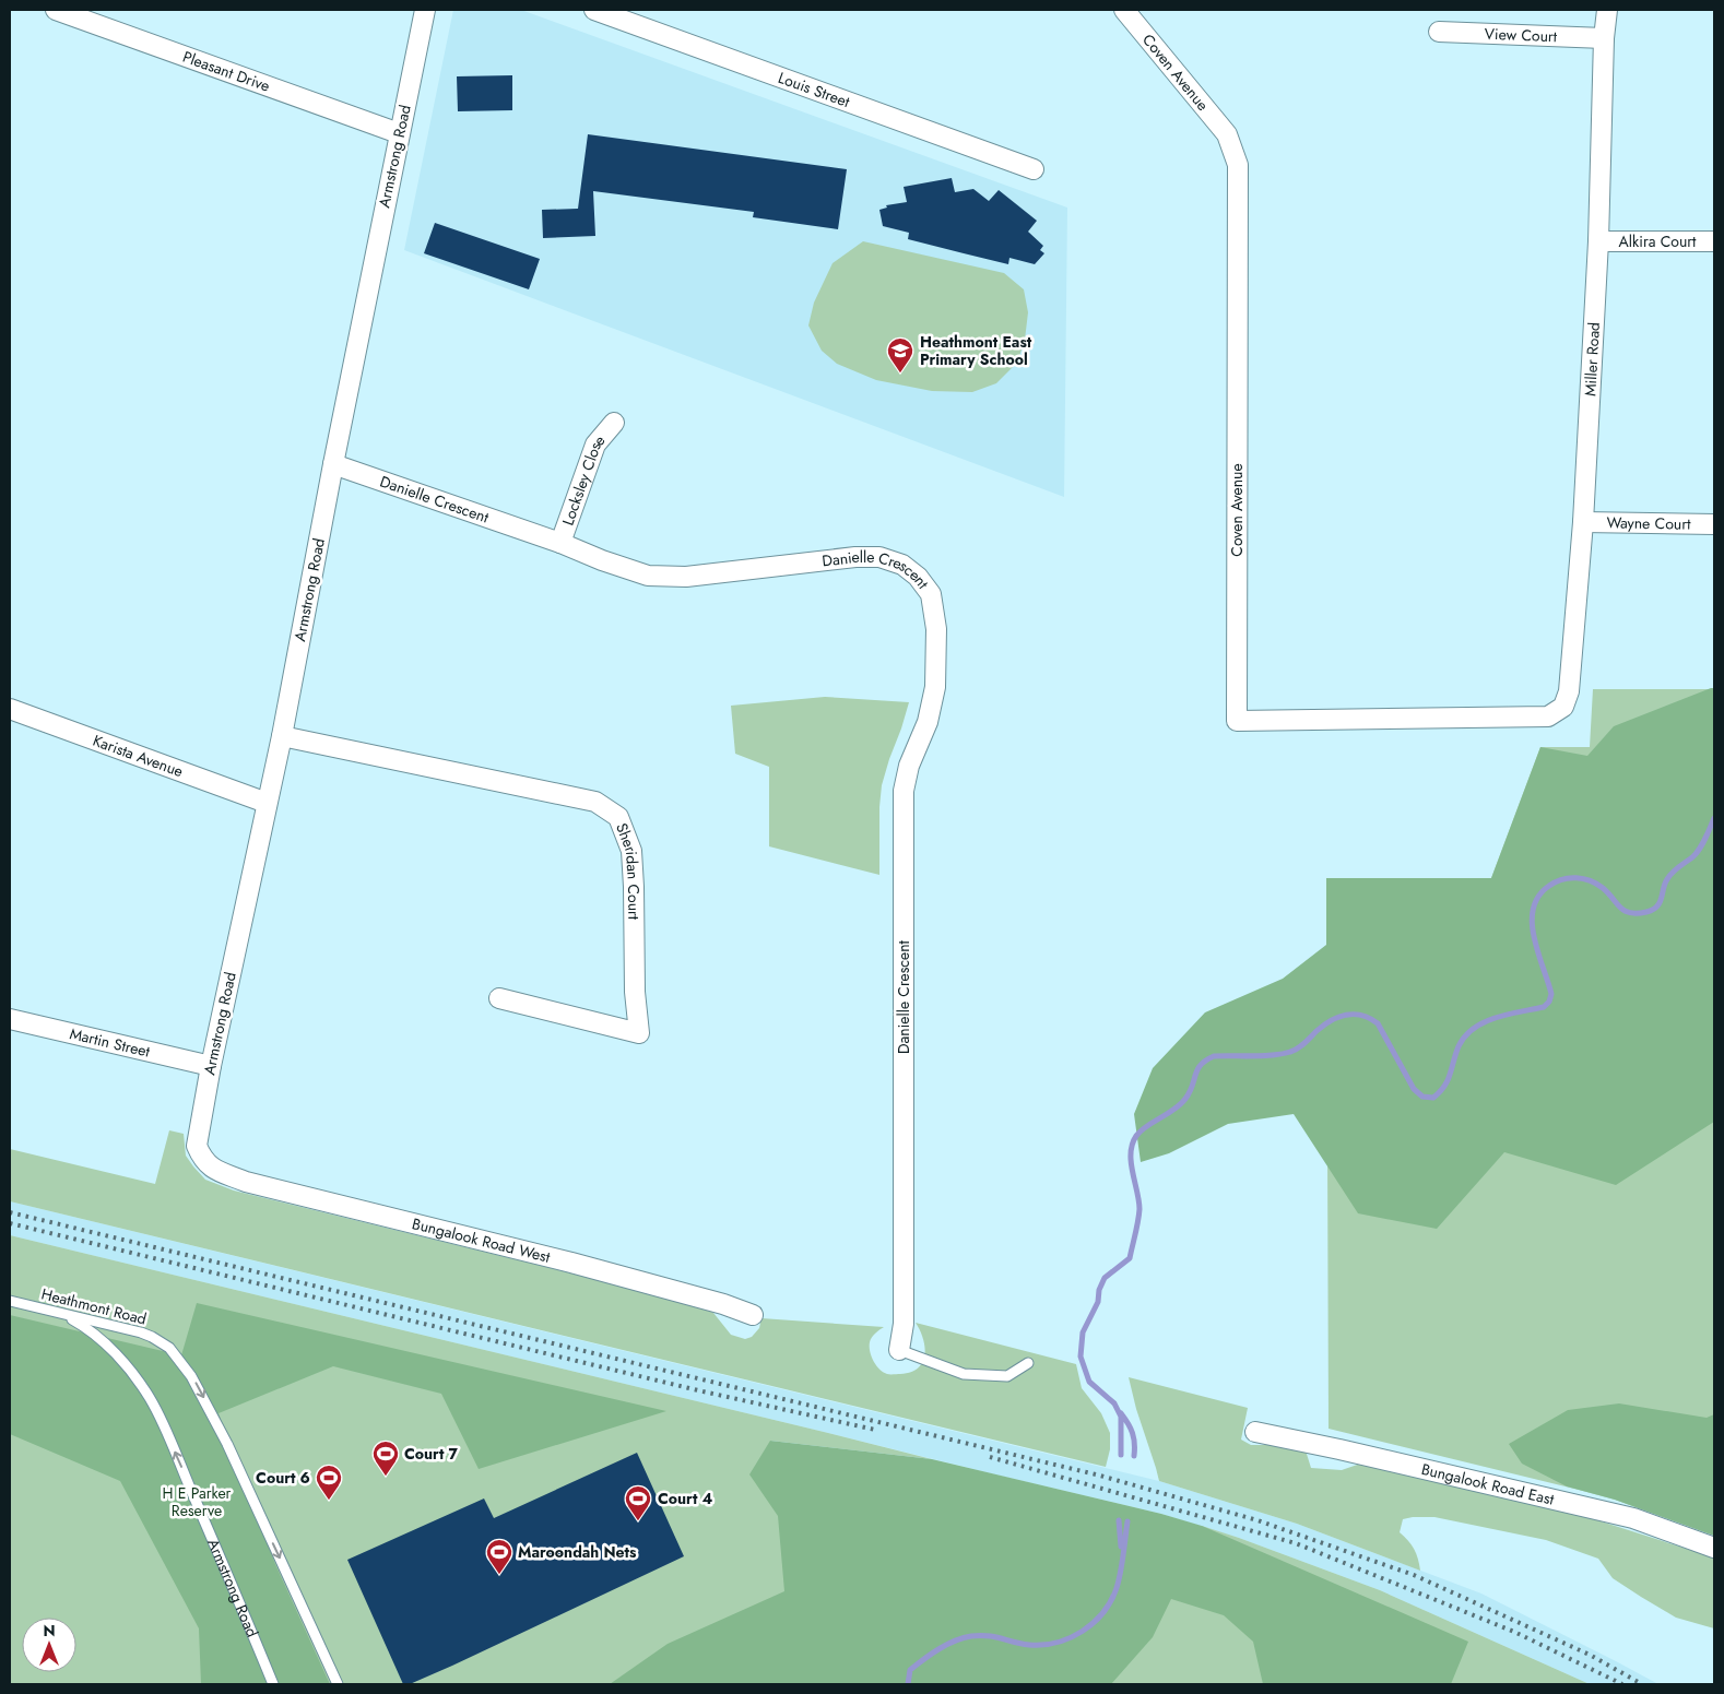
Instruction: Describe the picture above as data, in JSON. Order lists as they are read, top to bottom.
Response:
{
  "streets": {
    "street": [
      "View Court",
      "Pleasant Drive",
      "Coven Avenue",
      "Louis Street",
      "Armstrong Road",
      "Alkira Court",
      "Miller Road",
      "Locksley Close",
      "Danielle Crescent",
      "Wayne Court",
      "Karista Avenue",
      "Sheridan Court",
      "Martin Street",
      "Bungalook Road West",
      "Bungalook Road East"
    ],
    "lane": ["Heathmont Road"]
  },
  "crossings": [
    ["View Court", "Miller Road"],
    ["Pleasant Drive", "Armstrong Road"],
    ["Coven Avenue", "Miller Road"],
    ["Armstrong Road", "Danielle Crescent"],
    ["Armstrong Road", "Karista Avenue"],
    ["Armstrong Road", "Sheridan Court"],
    ["Armstrong Road", "Martin Street"],
    ["Armstrong Road", "Bungalook Road West"],
    ["Armstrong Road", "Heathmont Road"],
    ["Alkira Court", "Miller Road"],
    ["Miller Road", "Wayne Court"],
    ["Locksley Close", "Danielle Crescent"]
  ],
  "one_way": ["Heathmont Road"],
  "parks": ["H E Parker Reserve"],
  "places": {
    "school or university": ["Heathmont East Primary School"],
    "sports": [
      "Court 7",
      "Court 6",
      "Court 4",
      "Maroondah Nets"
    ]
  },
  "north": "top"
}
